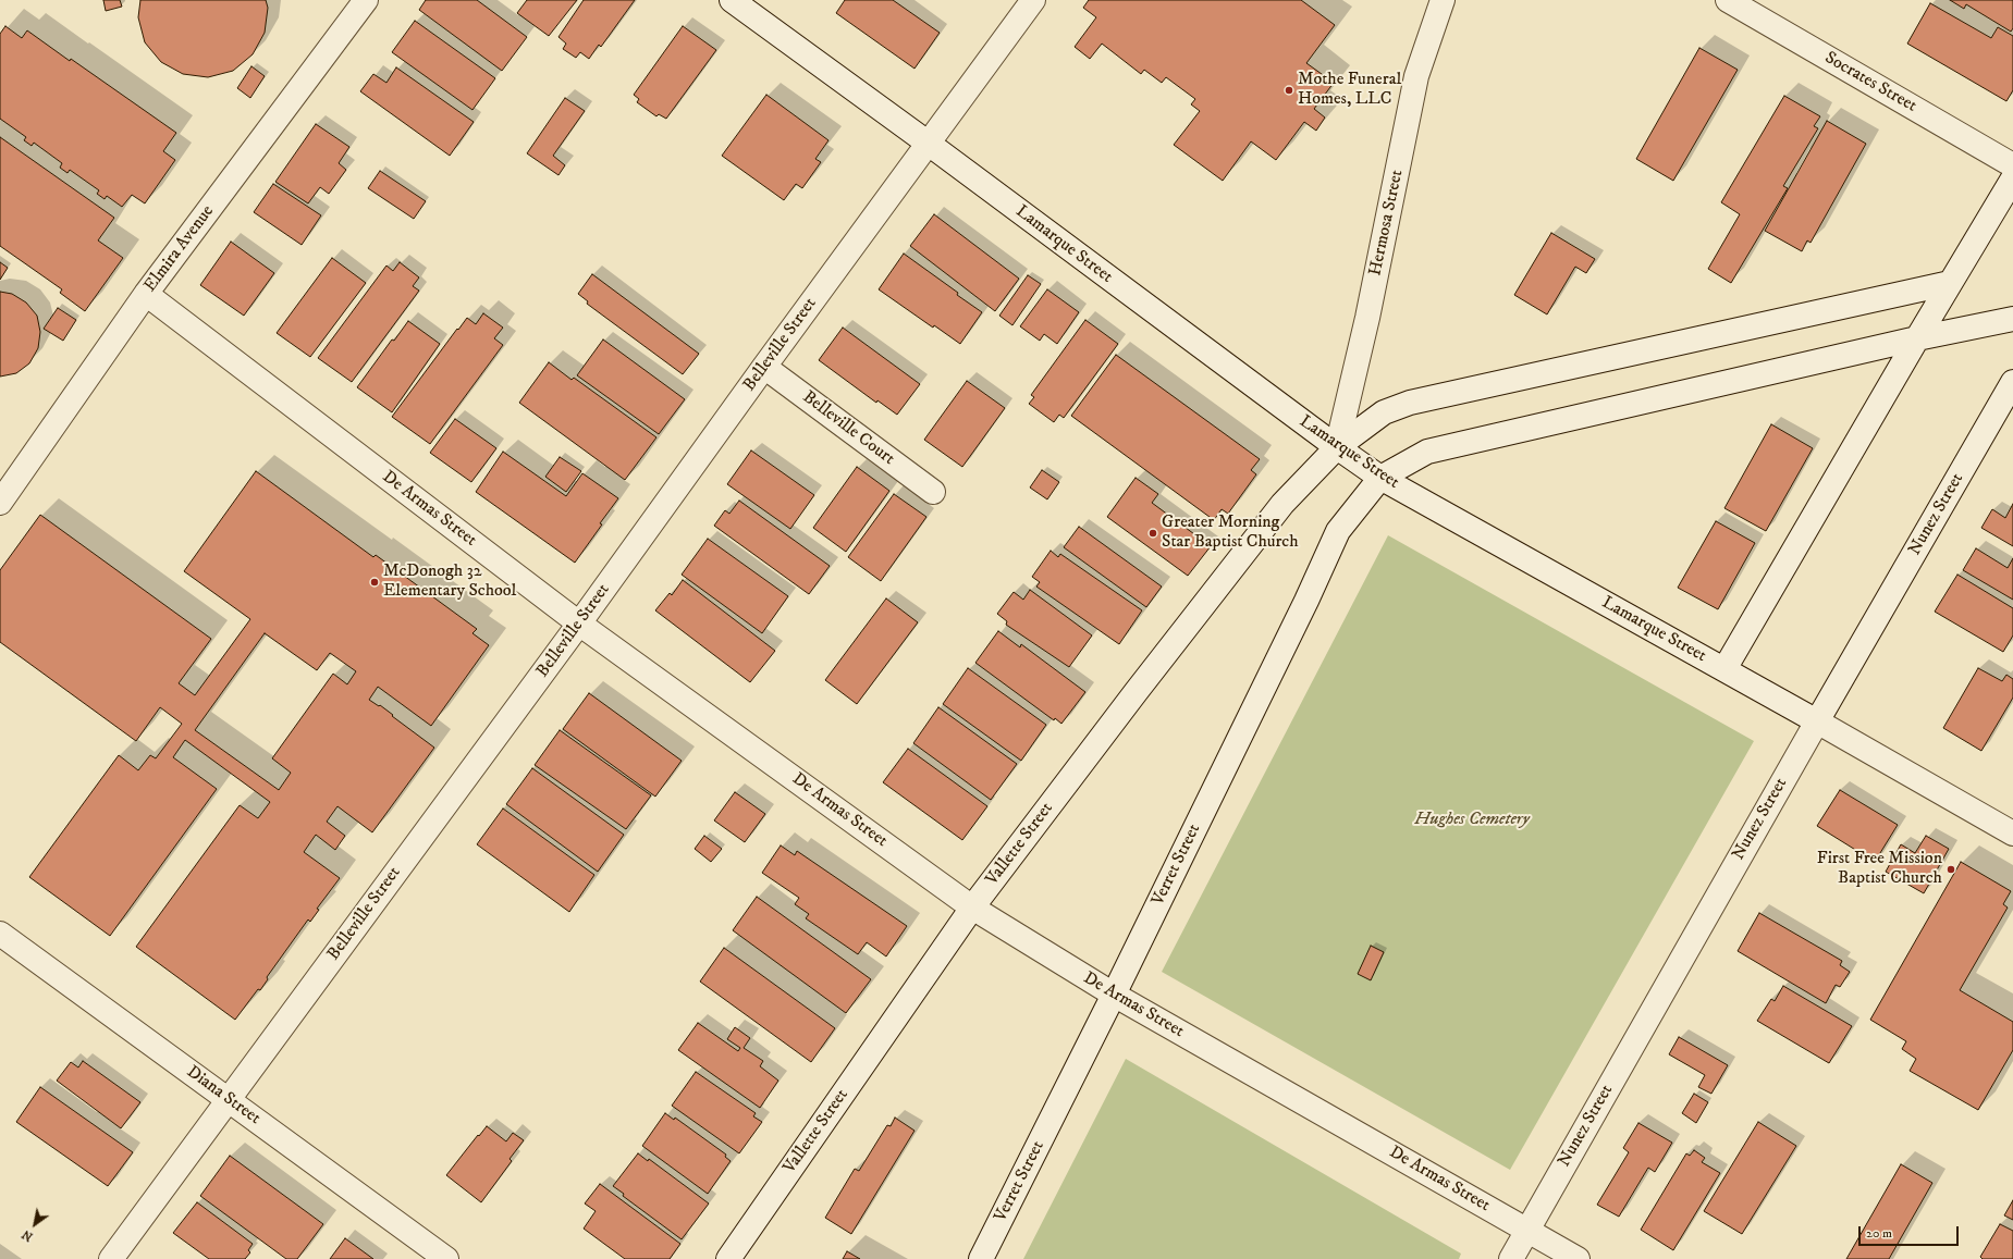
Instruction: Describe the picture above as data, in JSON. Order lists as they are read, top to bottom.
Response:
{
  "streets": {
    "street": [
      "Socrates Street",
      "Hermosa Street",
      "Lamarque Street",
      "Elmira Avenue",
      "Belleville Street",
      "Belleville Court",
      "De Armas Street",
      "Nunez Street",
      "Vallette Street",
      "Verret Street",
      "Diana Street"
    ]
  },
  "crossings": [
    ["Hermosa Street", "Lamarque Street"],
    ["Hermosa Street", "Vallette Street"],
    ["Lamarque Street", "Belleville Street"],
    ["Lamarque Street", "Nunez Street"],
    ["Lamarque Street", "Vallette Street"],
    ["Lamarque Street", "Verret Street"],
    ["Elmira Avenue", "De Armas Street"],
    ["Belleville Street", "Belleville Court"],
    ["Belleville Street", "De Armas Street"],
    ["Belleville Street", "Diana Street"],
    ["De Armas Street", "Nunez Street"],
    ["De Armas Street", "Vallette Street"],
    ["De Armas Street", "Verret Street"]
  ],
  "parks": ["Hughes Cemetery"],
  "places": [
    "Mothe Funeral Homes, LLC",
    "Greater Morning Star Baptist Church",
    "McDonogh 32 Elementary School",
    "First Free Mission Baptist Church"
  ],
  "scale_bar": "20 m",
  "north": "bottom left"
}
